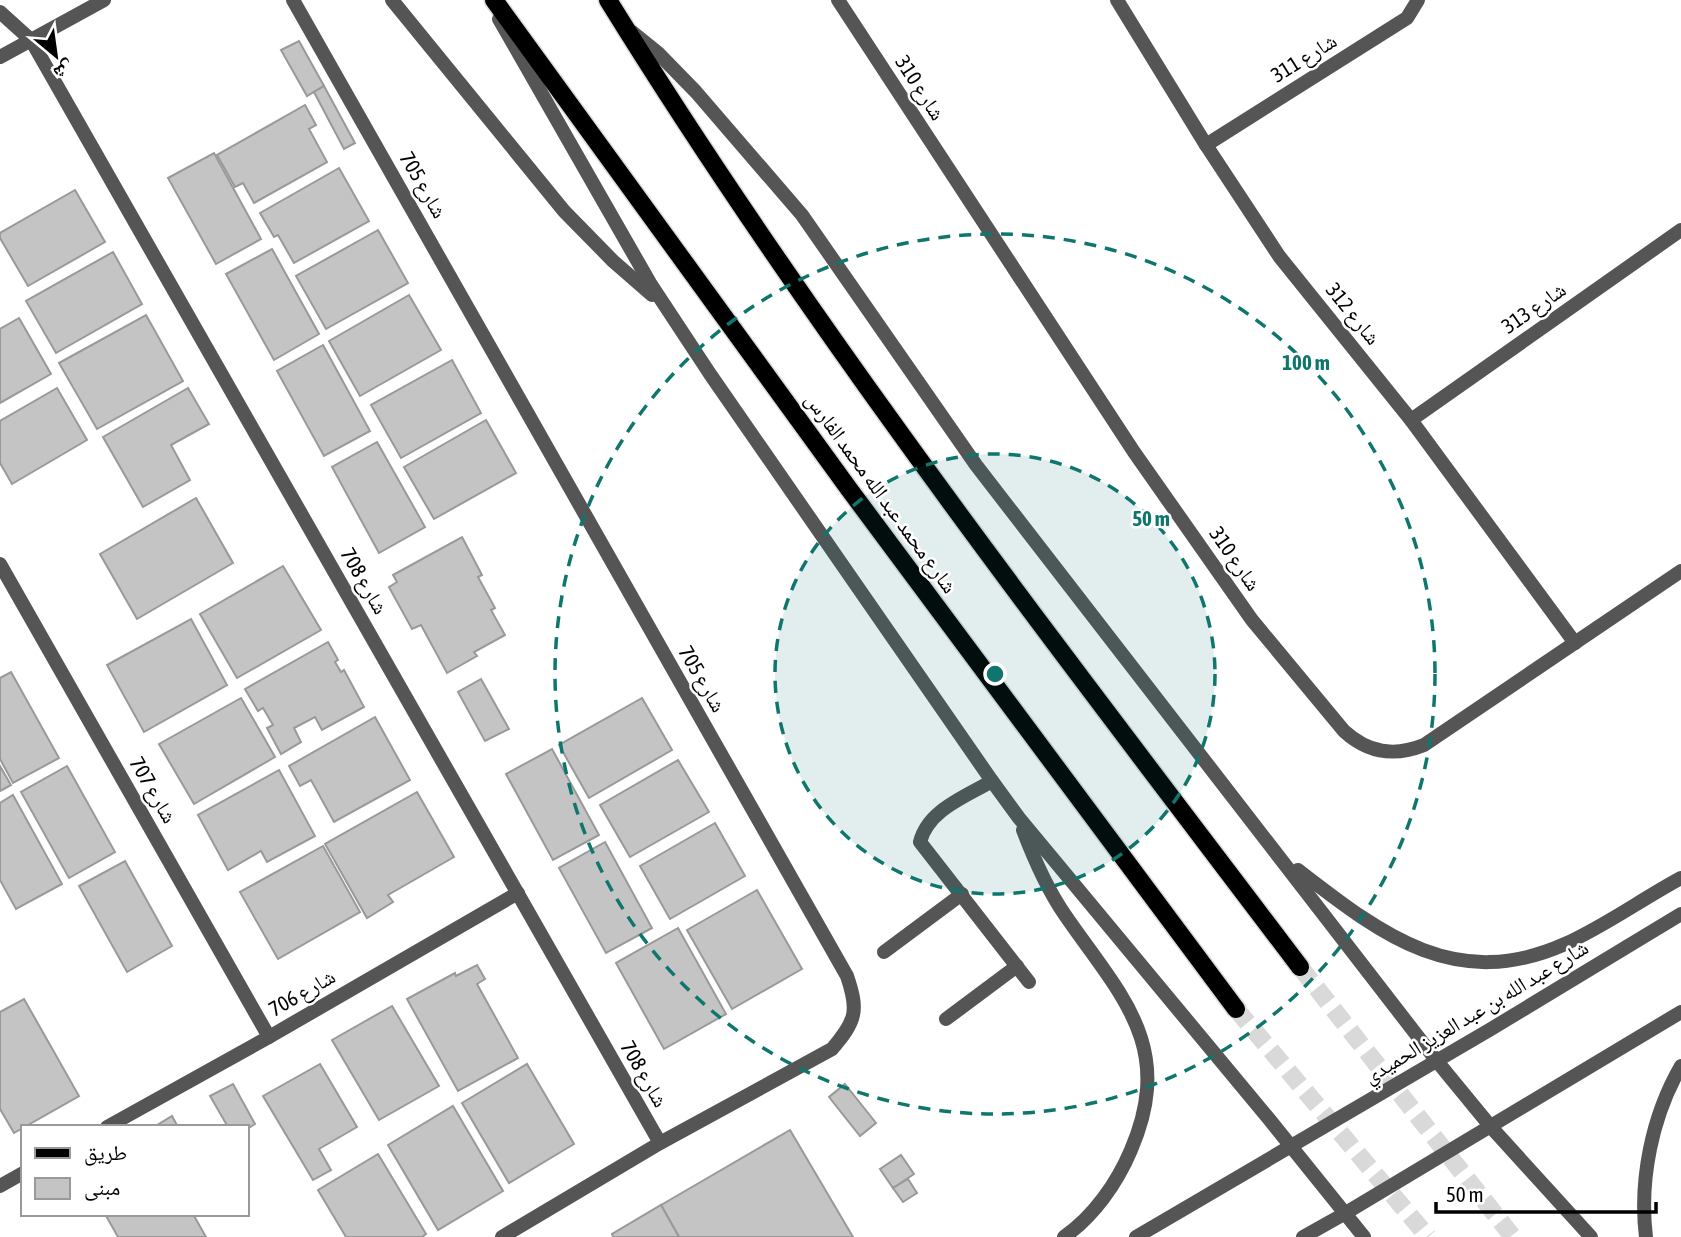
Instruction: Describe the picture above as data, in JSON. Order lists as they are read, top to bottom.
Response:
{
  "streets": {
    "main road": ["شارع محمد عبد الله محمد الفارس"],
    "street": [
      "شارع 311",
      "شارع 310",
      "شارع 705",
      "شارع 313",
      "شارع 312",
      "شارع 708",
      "شارع 707",
      "شارع 706",
      "شارع عبد الله بن عبد العزيز الحميدي"
    ]
  },
  "crossings": [
    ["شارع 311", "شارع 312"],
    ["شارع 310", "شارع 312"],
    ["شارع 705", "شارع 708"],
    ["شارع 313", "شارع 312"],
    ["شارع 708", "شارع 706"],
    ["شارع 707", "شارع 706"]
  ],
  "legend": ["طريق", "مبنى"],
  "scale_bar": "50 m",
  "north": "bottom right",
  "rings": ["100 m", "50 m"]
}
